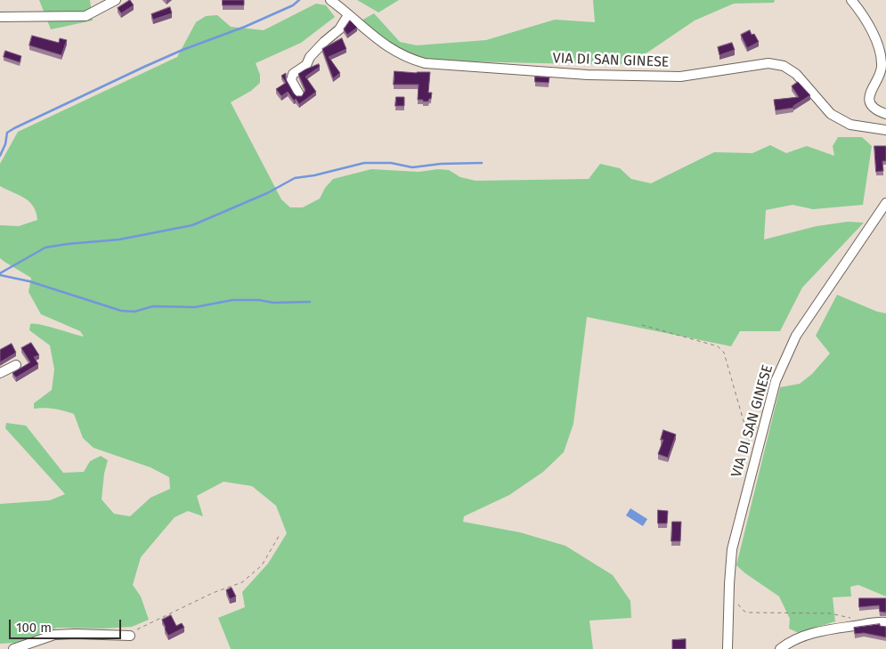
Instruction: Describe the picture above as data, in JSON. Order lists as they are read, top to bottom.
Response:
{
  "streets": {
    "street": ["VIA DI SAN GINESE"]
  },
  "scale_bar": "100 m"
}
